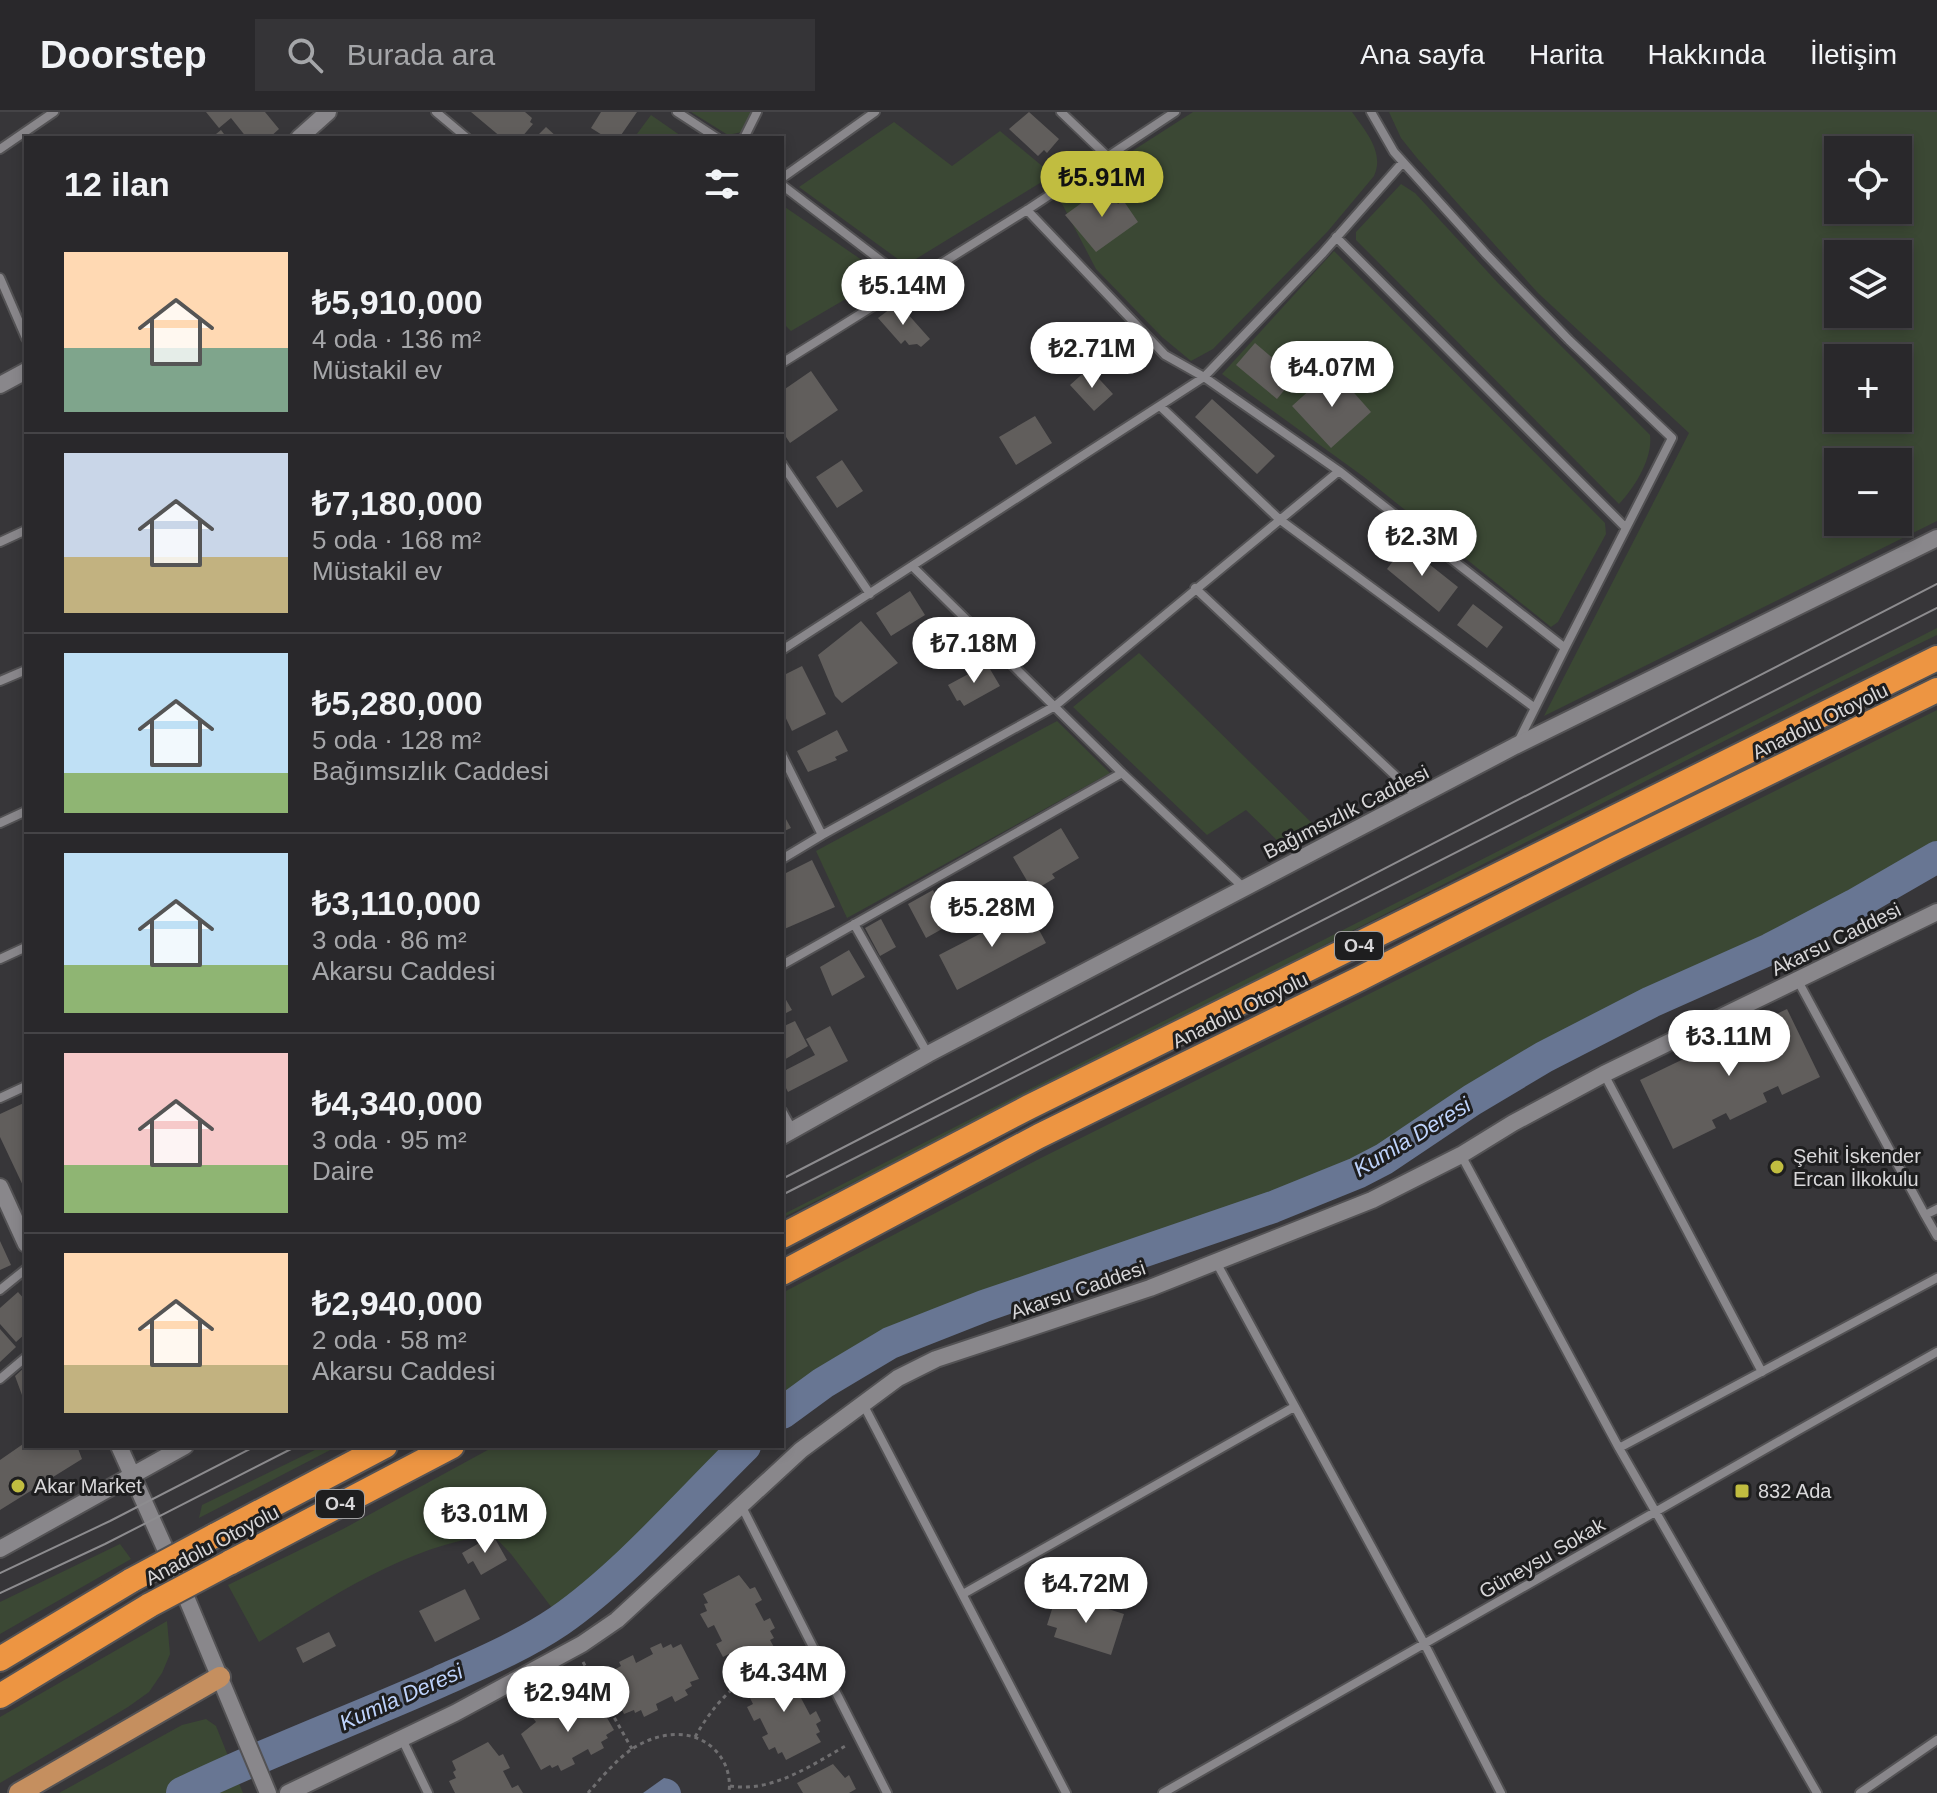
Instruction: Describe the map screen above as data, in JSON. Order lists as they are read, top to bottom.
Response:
{
  "streets": {
    "highway": ["Anadolu Otoyolu", "O-4"],
    "street": ["Bağımsızlık Caddesi", "Akarsu Caddesi", "Güneysu Sokak"]
  },
  "water": ["Kumla Deresi"],
  "places": {
    "other": ["Şehit İskender Ercan İlkokulu", "Akar Market"],
    "transit": ["832 Ada"]
  },
  "page": {
    "header": "Doorstep",
    "search": "Burada ara",
    "nav": [
      "Ana sayfa",
      "Harita",
      "Hakkında",
      "İletişim"
    ],
    "map_buttons": ["+", "−"],
    "heading": "12 ilan",
    "price": [
      "₺5.91M",
      "₺5.14M",
      "₺2.71M",
      "₺4.07M",
      "₺2.3M",
      "₺7.18M",
      "₺5.28M",
      "₺3.11M",
      "₺3.01M",
      "₺4.72M",
      "₺4.34M",
      "₺2.94M"
    ],
    "list": [
      {
        "name": "₺5,910,000",
        "note": "4 oda · 136 m² · Müstakil ev"
      },
      {
        "name": "₺7,180,000",
        "note": "5 oda · 168 m² · Müstakil ev"
      },
      {
        "name": "₺5,280,000",
        "note": "5 oda · 128 m² · Bağımsızlık Caddesi"
      },
      {
        "name": "₺3,110,000",
        "note": "3 oda · 86 m² · Akarsu Caddesi"
      },
      {
        "name": "₺4,340,000",
        "note": "3 oda · 95 m² · Daire"
      },
      {
        "name": "₺2,940,000",
        "note": "2 oda · 58 m² · Akarsu Caddesi"
      }
    ]
  }
}
